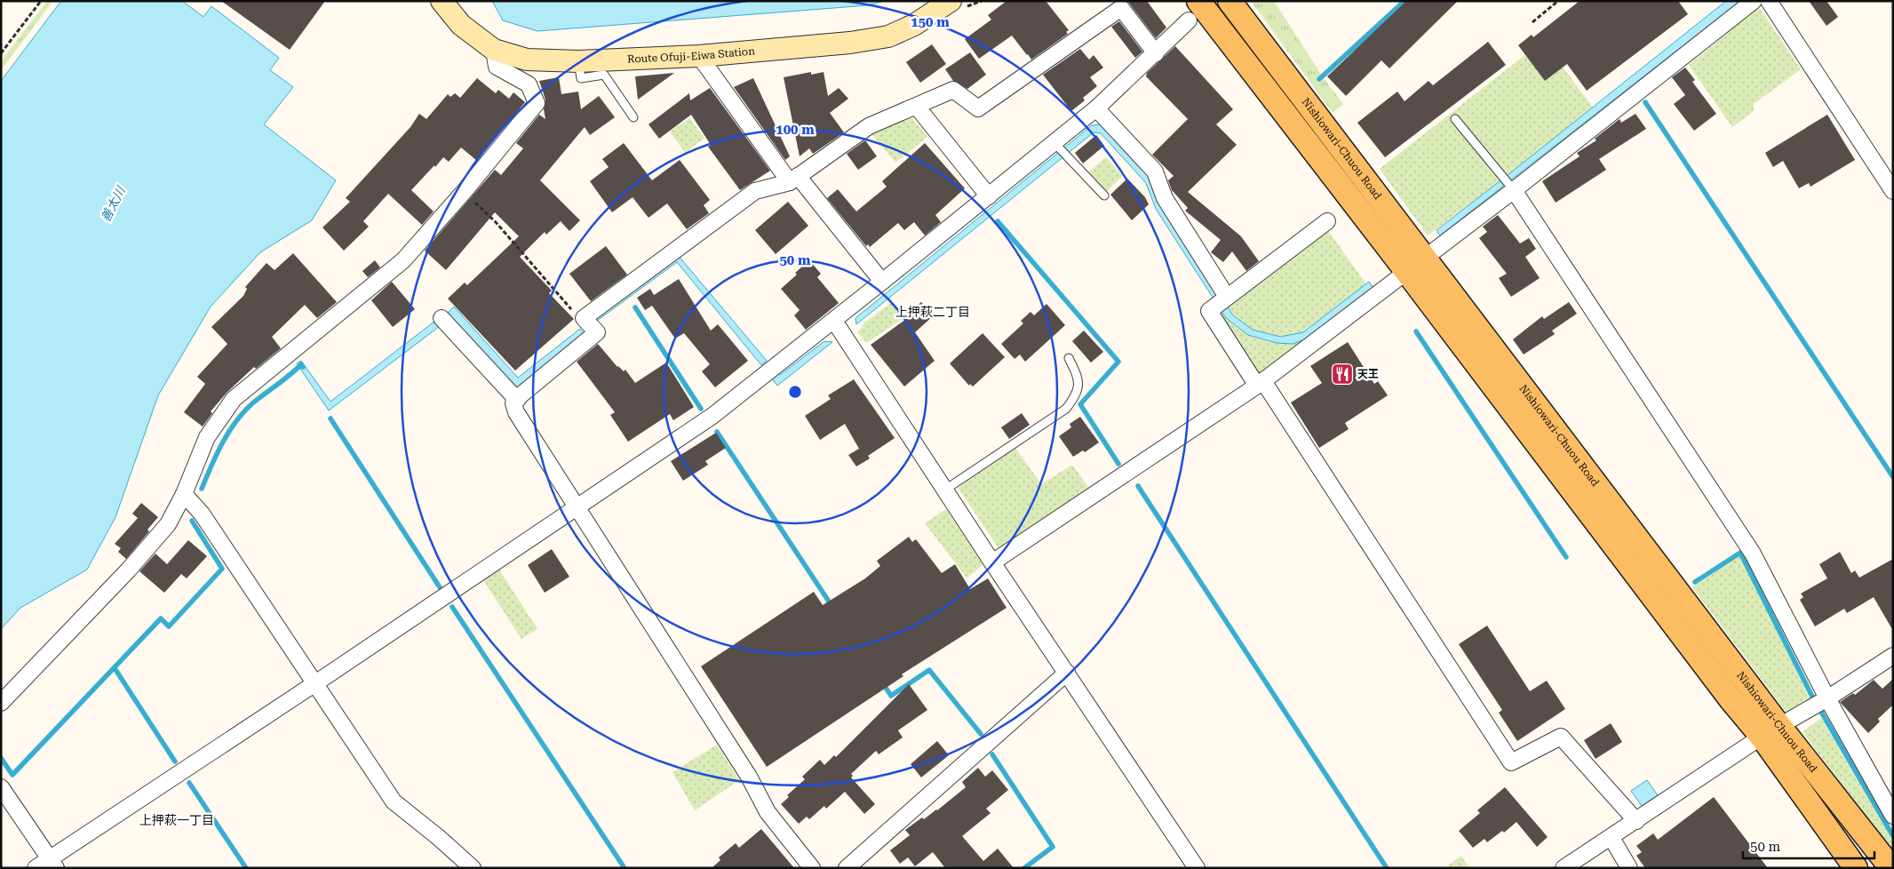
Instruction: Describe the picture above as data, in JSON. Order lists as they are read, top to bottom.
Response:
{
  "streets": {
    "main road": ["Route Ofuji-Eiwa Station", "Nishiowari-Chuou Road"]
  },
  "districts": ["上押萩二丁目", "上押萩一丁目"],
  "water": ["善太川"],
  "places": {
    "restaurant": ["天王"]
  },
  "scale_bar": "50 m",
  "rings": ["150 m", "100 m", "50 m"]
}
